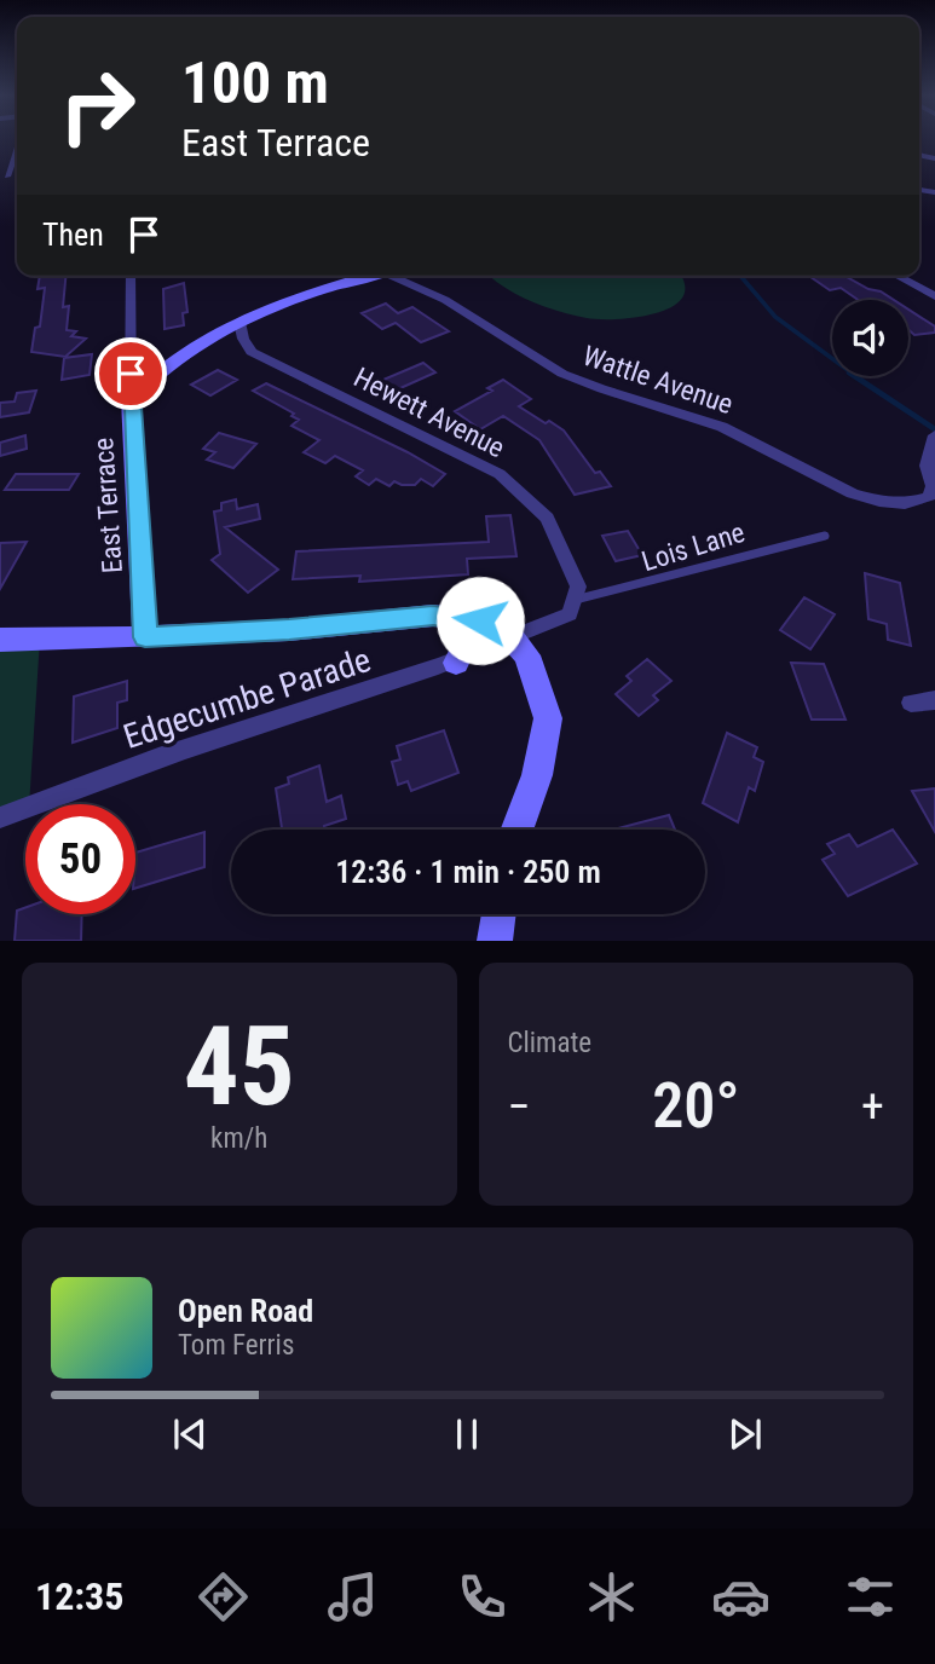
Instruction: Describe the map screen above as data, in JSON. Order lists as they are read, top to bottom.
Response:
{
  "streets": {
    "street": [
      "Wattle Avenue",
      "Hewett Avenue",
      "East Terrace",
      "Edgecumbe Parade"
    ],
    "lane": ["Lois Lane"]
  },
  "crossings": [
    ["Hewett Avenue", "Lois Lane"]
  ],
  "page": {
    "turn": ["100 m", "East Terrace"],
    "then": "Then",
    "limit": "50",
    "trip": "12:36 · 1 min · 250 m",
    "tile": [
      ["45", "km/h"],
      "Climate"
    ],
    "heat": ["−", "20°", "+"],
    "song": ["Open Road", "Tom Ferris"],
    "tabs": "12:35"
  }
}
